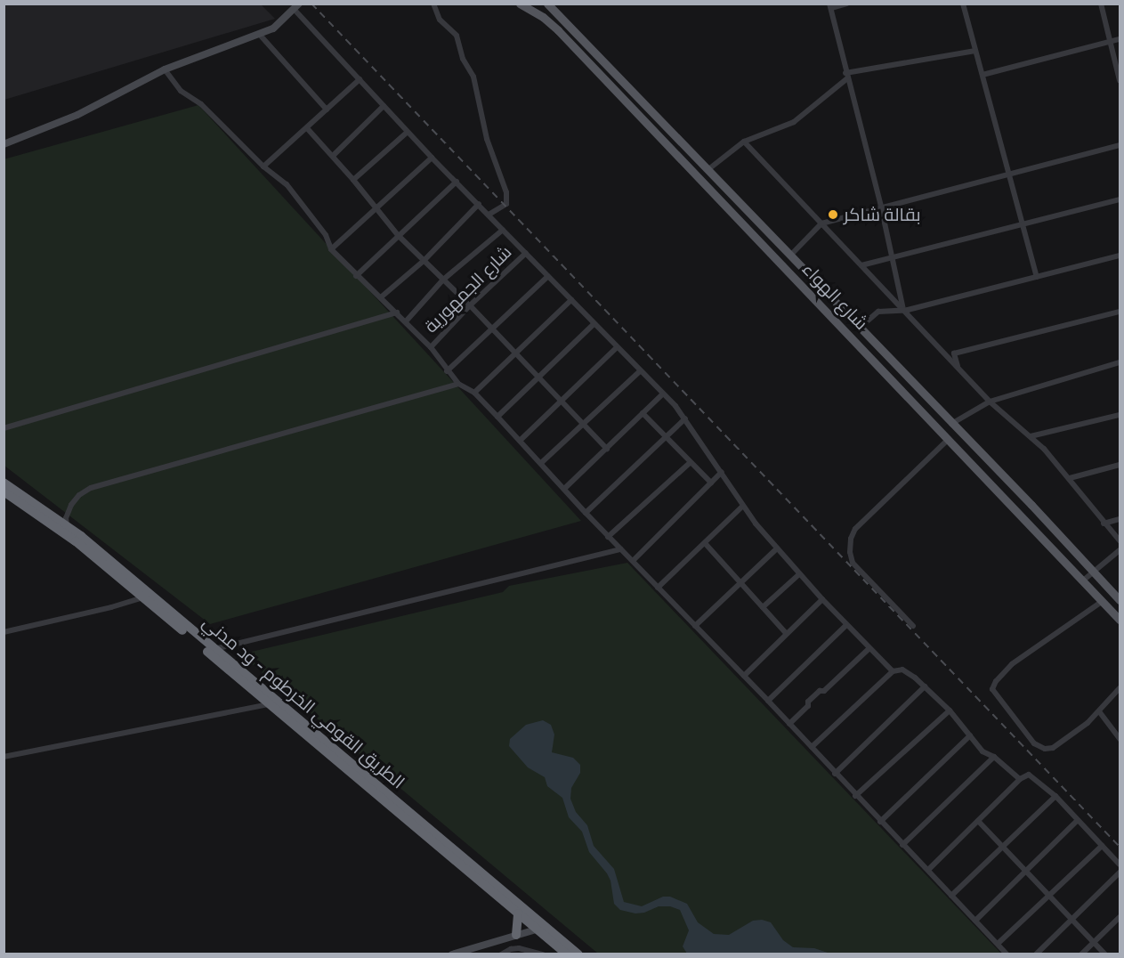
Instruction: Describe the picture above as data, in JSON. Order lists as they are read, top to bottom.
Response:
{
  "streets": {
    "highway": ["الطريق القومي الخرطوم - ود مدني"],
    "main road": ["شارع الهواء"],
    "street": ["شارع الجمهورية"]
  },
  "places": ["بقالة شاكر"]
}
